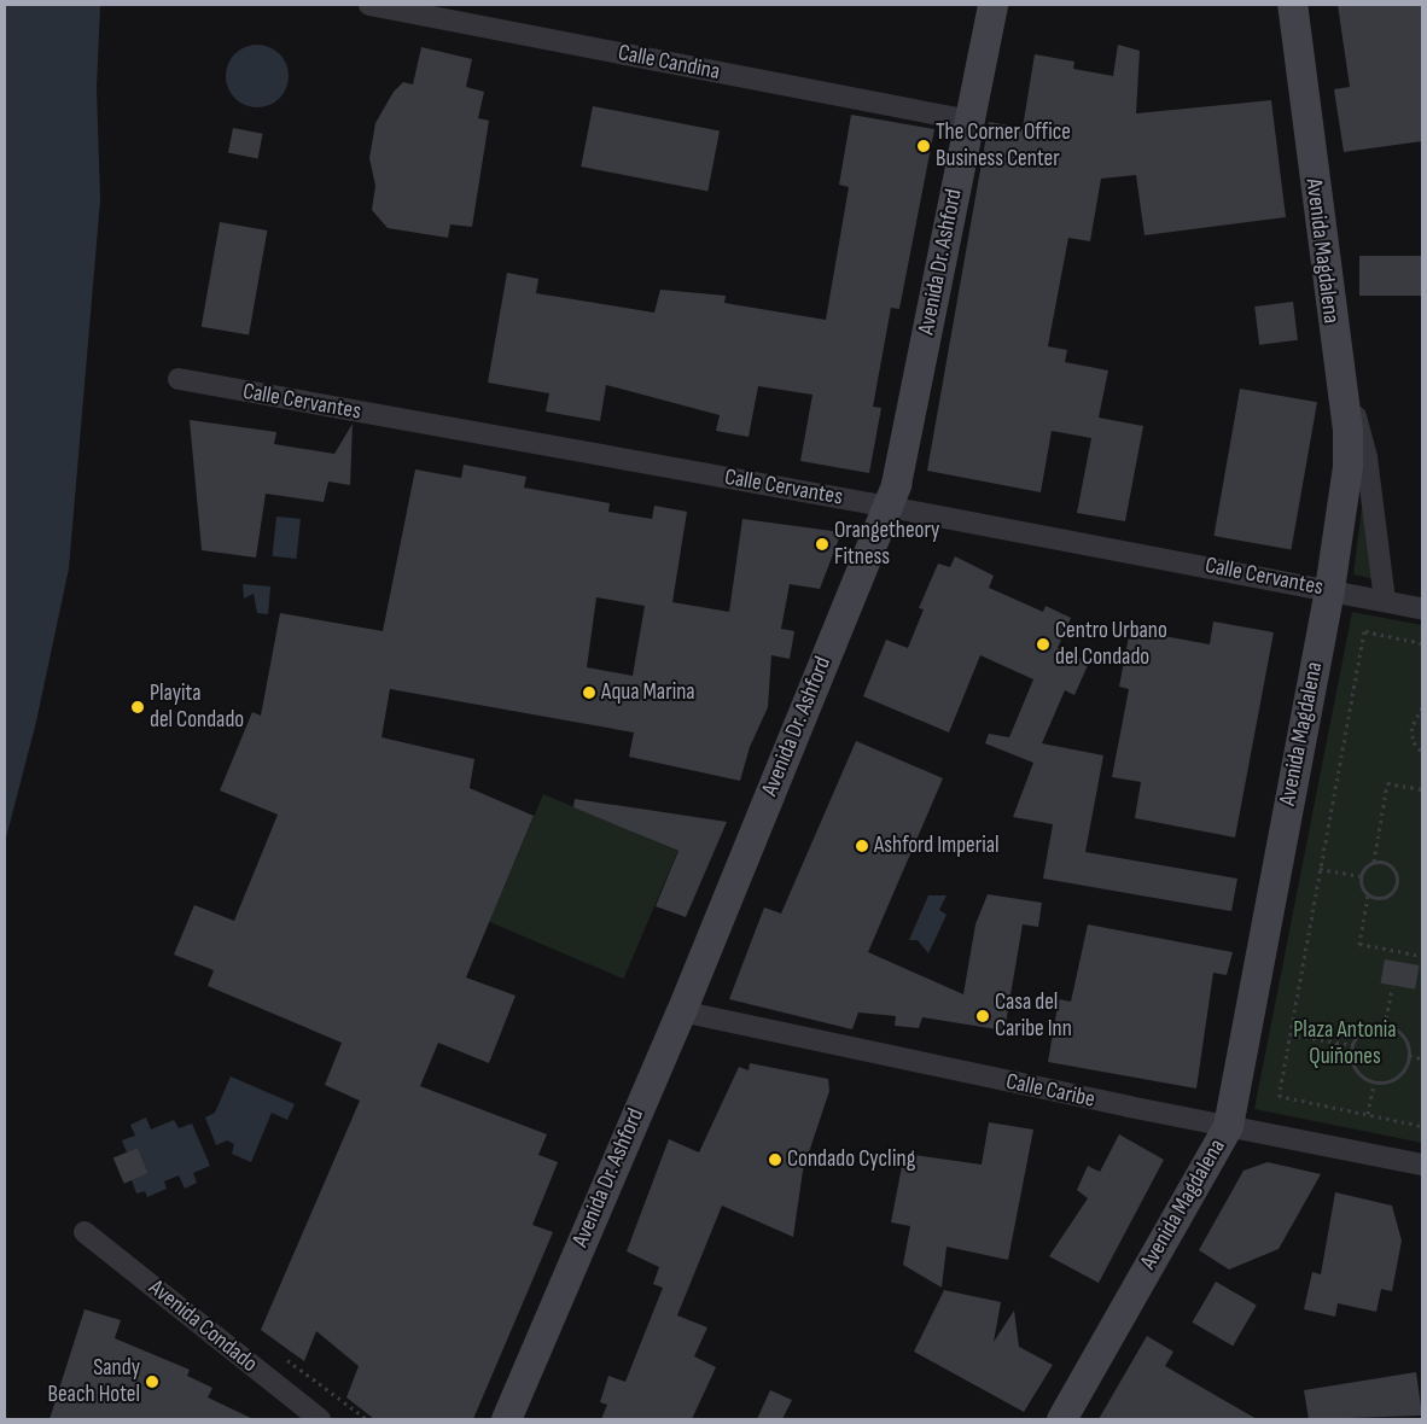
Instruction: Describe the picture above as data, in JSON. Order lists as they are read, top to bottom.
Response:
{
  "streets": {
    "street": [
      "Calle Candina",
      "Avenida Magdalena",
      "Avenida Dr. Ashford",
      "Calle Cervantes",
      "Calle Caribe",
      "Avenida Condado"
    ]
  },
  "crossings": [
    ["Calle Candina", "Avenida Dr. Ashford"],
    ["Avenida Magdalena", "Calle Cervantes"],
    ["Avenida Magdalena", "Calle Caribe"],
    ["Avenida Dr. Ashford", "Calle Cervantes"],
    ["Avenida Dr. Ashford", "Calle Caribe"]
  ],
  "parks": ["Plaza Antonia Quiñones"],
  "places": [
    "The Corner Office Business Center",
    "Orangetheory Fitness",
    "Centro Urbano del Condado",
    "Aqua Marina",
    "Playita del Condado",
    "Ashford Imperial",
    "Casa del Caribe Inn",
    "Condado Cycling",
    "Sandy Beach Hotel"
  ]
}
